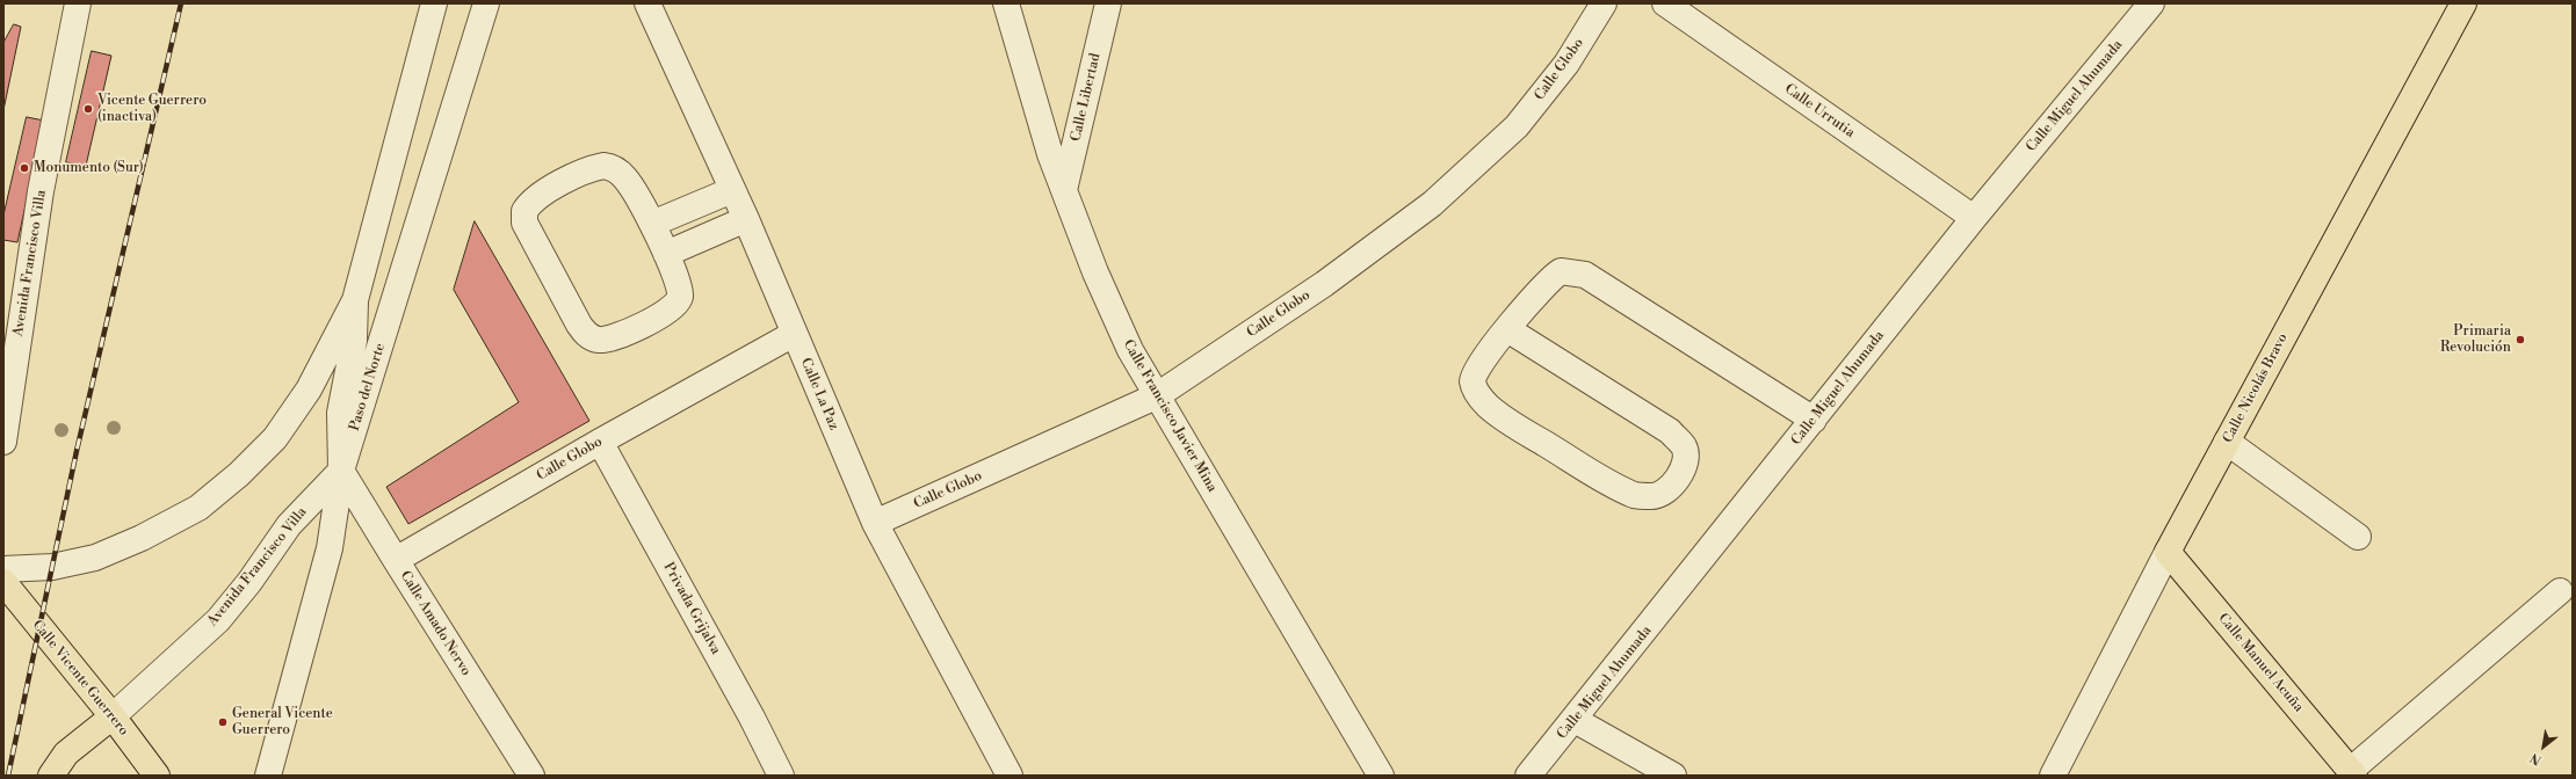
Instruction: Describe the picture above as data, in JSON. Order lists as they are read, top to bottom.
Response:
{
  "streets": {
    "main road": [
      "Avenida Francisco Villa",
      "Calle Nicolás Bravo",
      "Calle Manuel Acuña",
      "Calle Vicente Guerrero"
    ],
    "street": [
      "Calle Globo",
      "Calle Miguel Ahumada",
      "Calle Libertad",
      "Calle Urrutia",
      "Paso del Norte",
      "Calle La Paz",
      "Calle Francisco Javier Mina",
      "Privada Grijalva",
      "Calle Amado Nervo"
    ]
  },
  "crossings": [
    ["Calle Globo", "Calle La Paz"],
    ["Calle Globo", "Calle Francisco Javier Mina"],
    ["Calle Globo", "Privada Grijalva"],
    ["Calle Globo", "Calle Amado Nervo"],
    ["Calle Miguel Ahumada", "Calle Urrutia"],
    ["Calle Libertad", "Calle Francisco Javier Mina"],
    ["Avenida Francisco Villa", "Paso del Norte"],
    ["Avenida Francisco Villa", "Calle Amado Nervo"],
    ["Avenida Francisco Villa", "Calle Vicente Guerrero"],
    ["Paso del Norte", "Calle Amado Nervo"],
    ["Calle Nicolás Bravo", "Calle Manuel Acuña"]
  ],
  "places": [
    "Vicente Guerrero (inactiva)",
    "Monumento (Sur)",
    "Primaria Revolución",
    "General Vicente Guerrero"
  ],
  "north": "bottom left"
}
